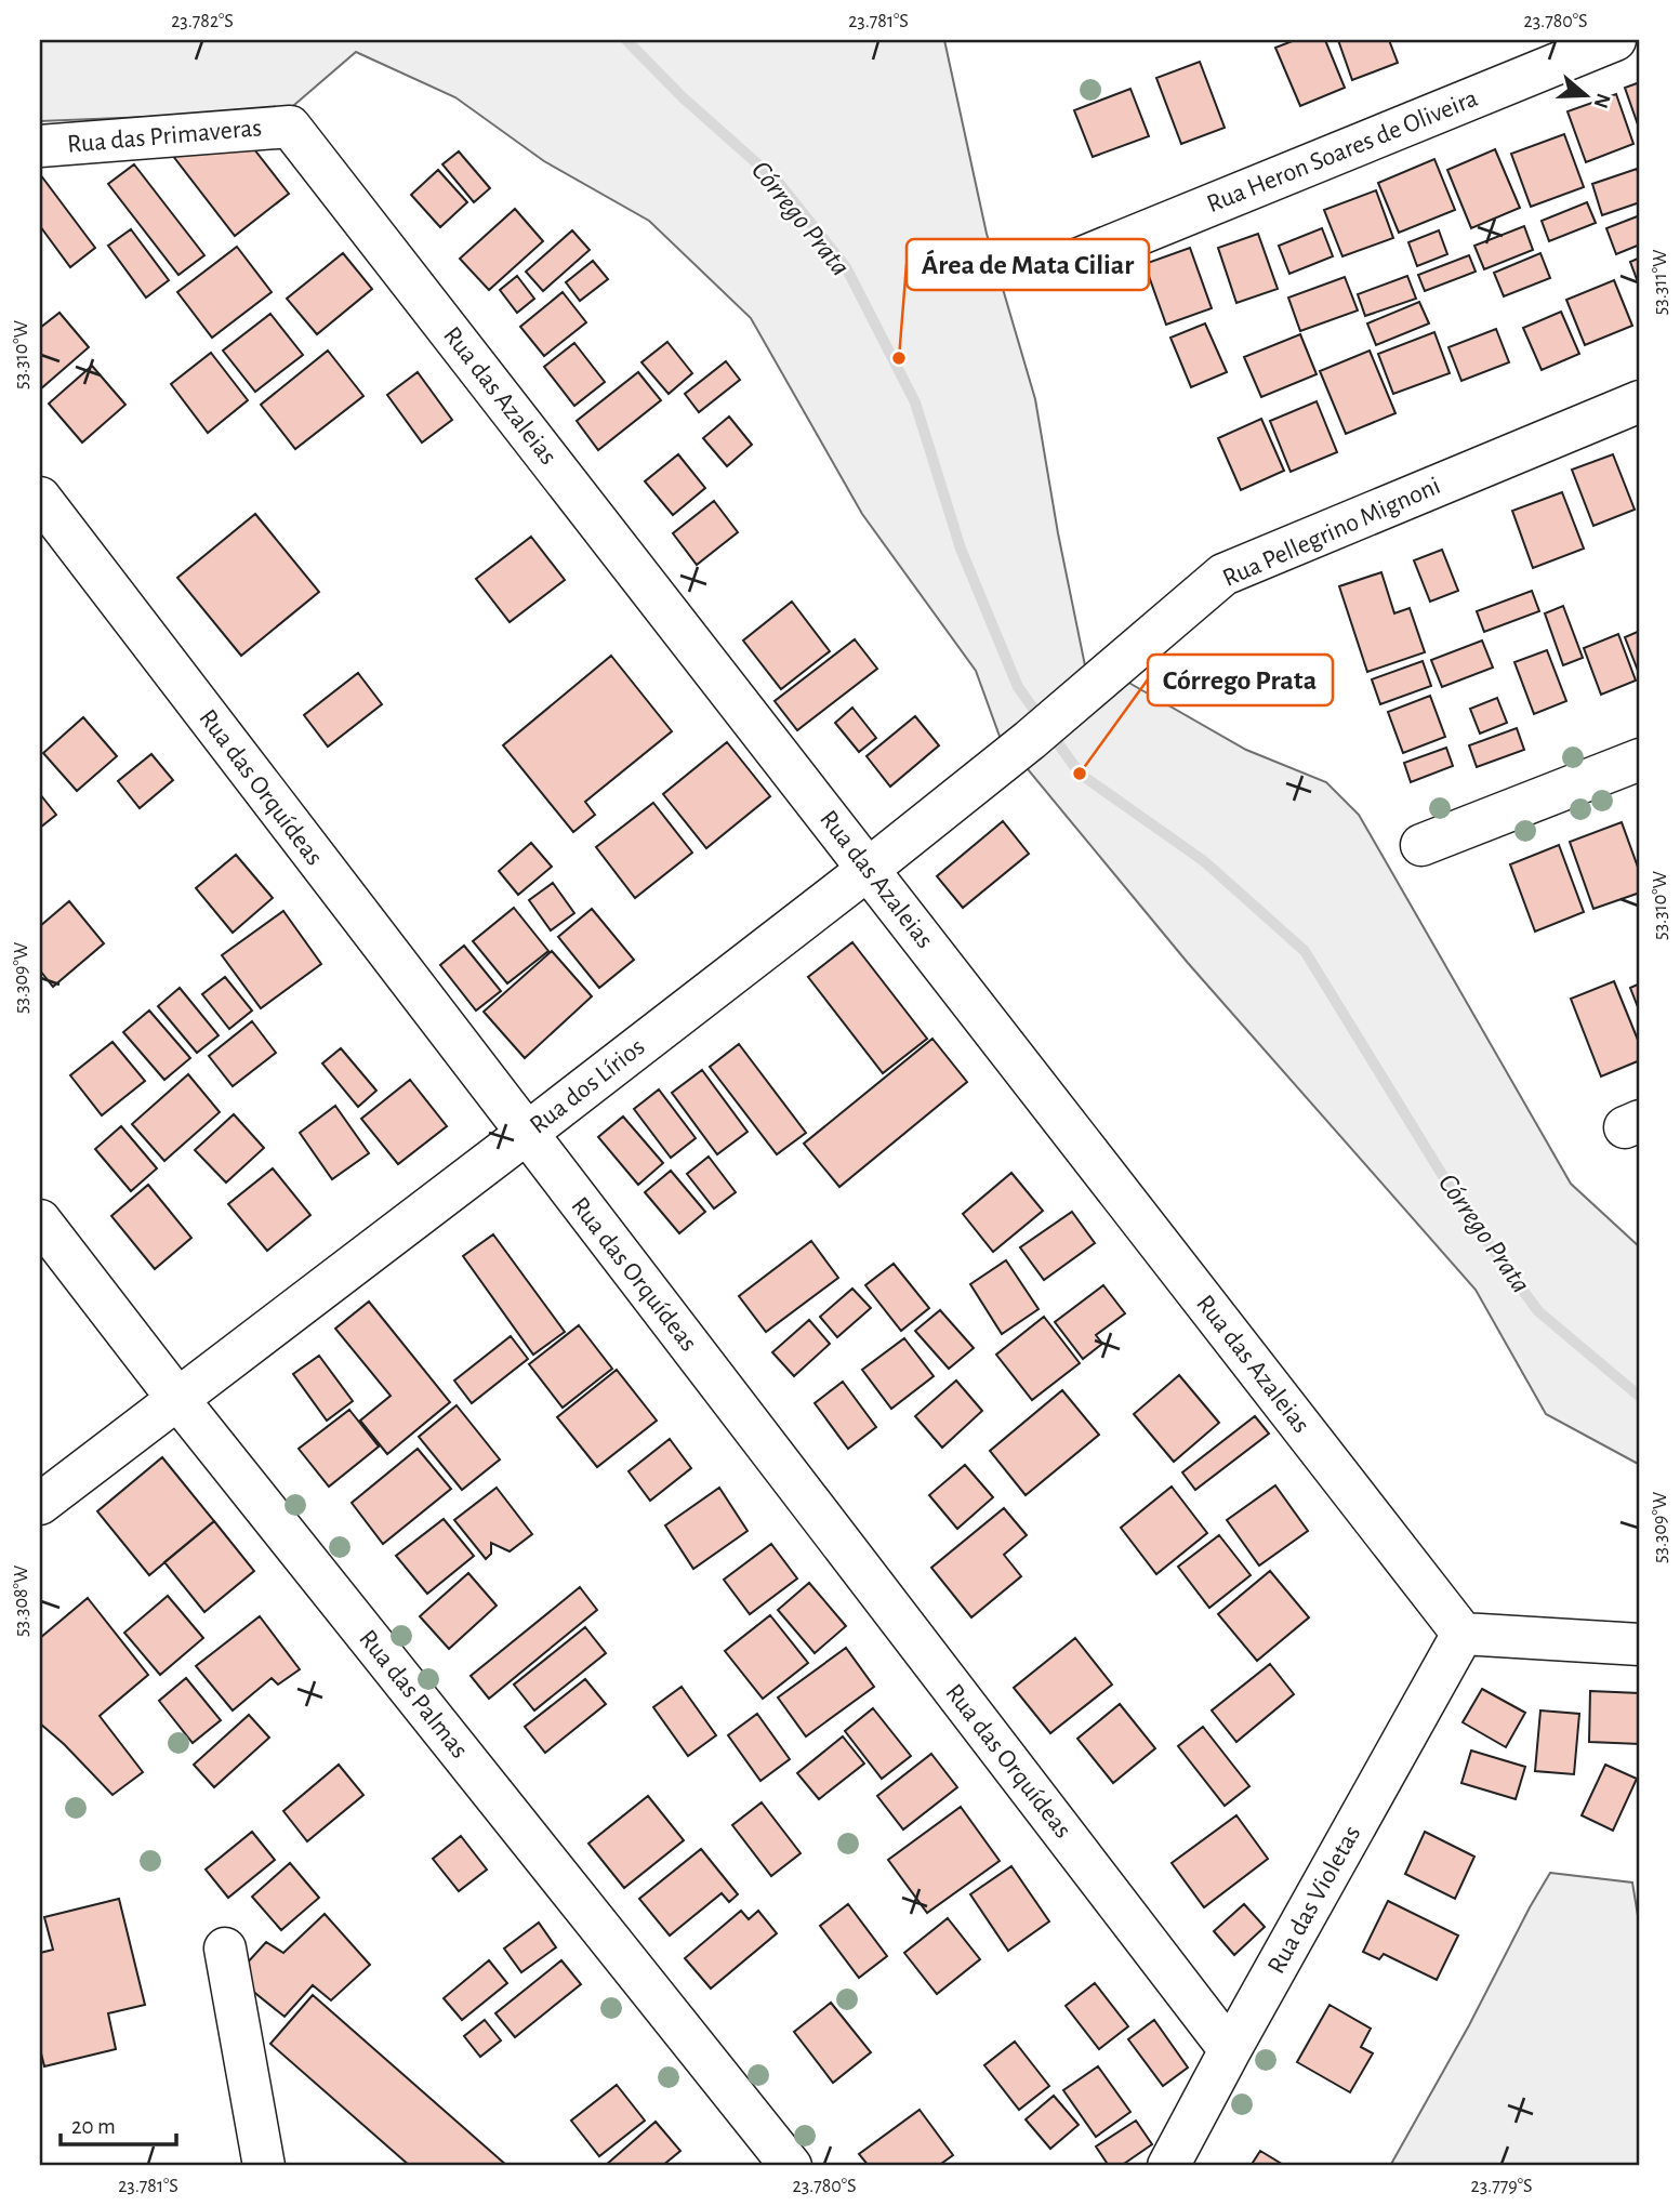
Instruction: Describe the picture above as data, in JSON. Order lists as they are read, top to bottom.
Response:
{
  "streets": {
    "street": [
      "Rua das Primaveras",
      "Rua Heron Soares de Oliveira",
      "Rua das Azaleias",
      "Rua Pellegrino Mignoni",
      "Rua das Orquídeas",
      "Rua dos Lírios",
      "Rua das Palmas",
      "Rua das Violetas"
    ]
  },
  "crossings": [
    ["Rua das Primaveras", "Rua das Azaleias"],
    ["Rua das Azaleias", "Rua dos Lírios"],
    ["Rua das Azaleias", "Rua das Violetas"],
    ["Rua Pellegrino Mignoni", "Rua dos Lírios"],
    ["Rua das Orquídeas", "Rua dos Lírios"],
    ["Rua das Orquídeas", "Rua das Violetas"],
    ["Rua dos Lírios", "Rua das Palmas"]
  ],
  "water": ["Córrego Prata"],
  "places": ["Área de Mata Ciliar", "Córrego Prata"],
  "scale_bar": "20 m",
  "north": "right",
  "coordinates": [
    "23.782°S",
    "23.781°S",
    "23.780°S",
    "53.311°W",
    "53.310°W",
    "53.309°W",
    "53.308°W",
    "23.779°S"
  ]
}
